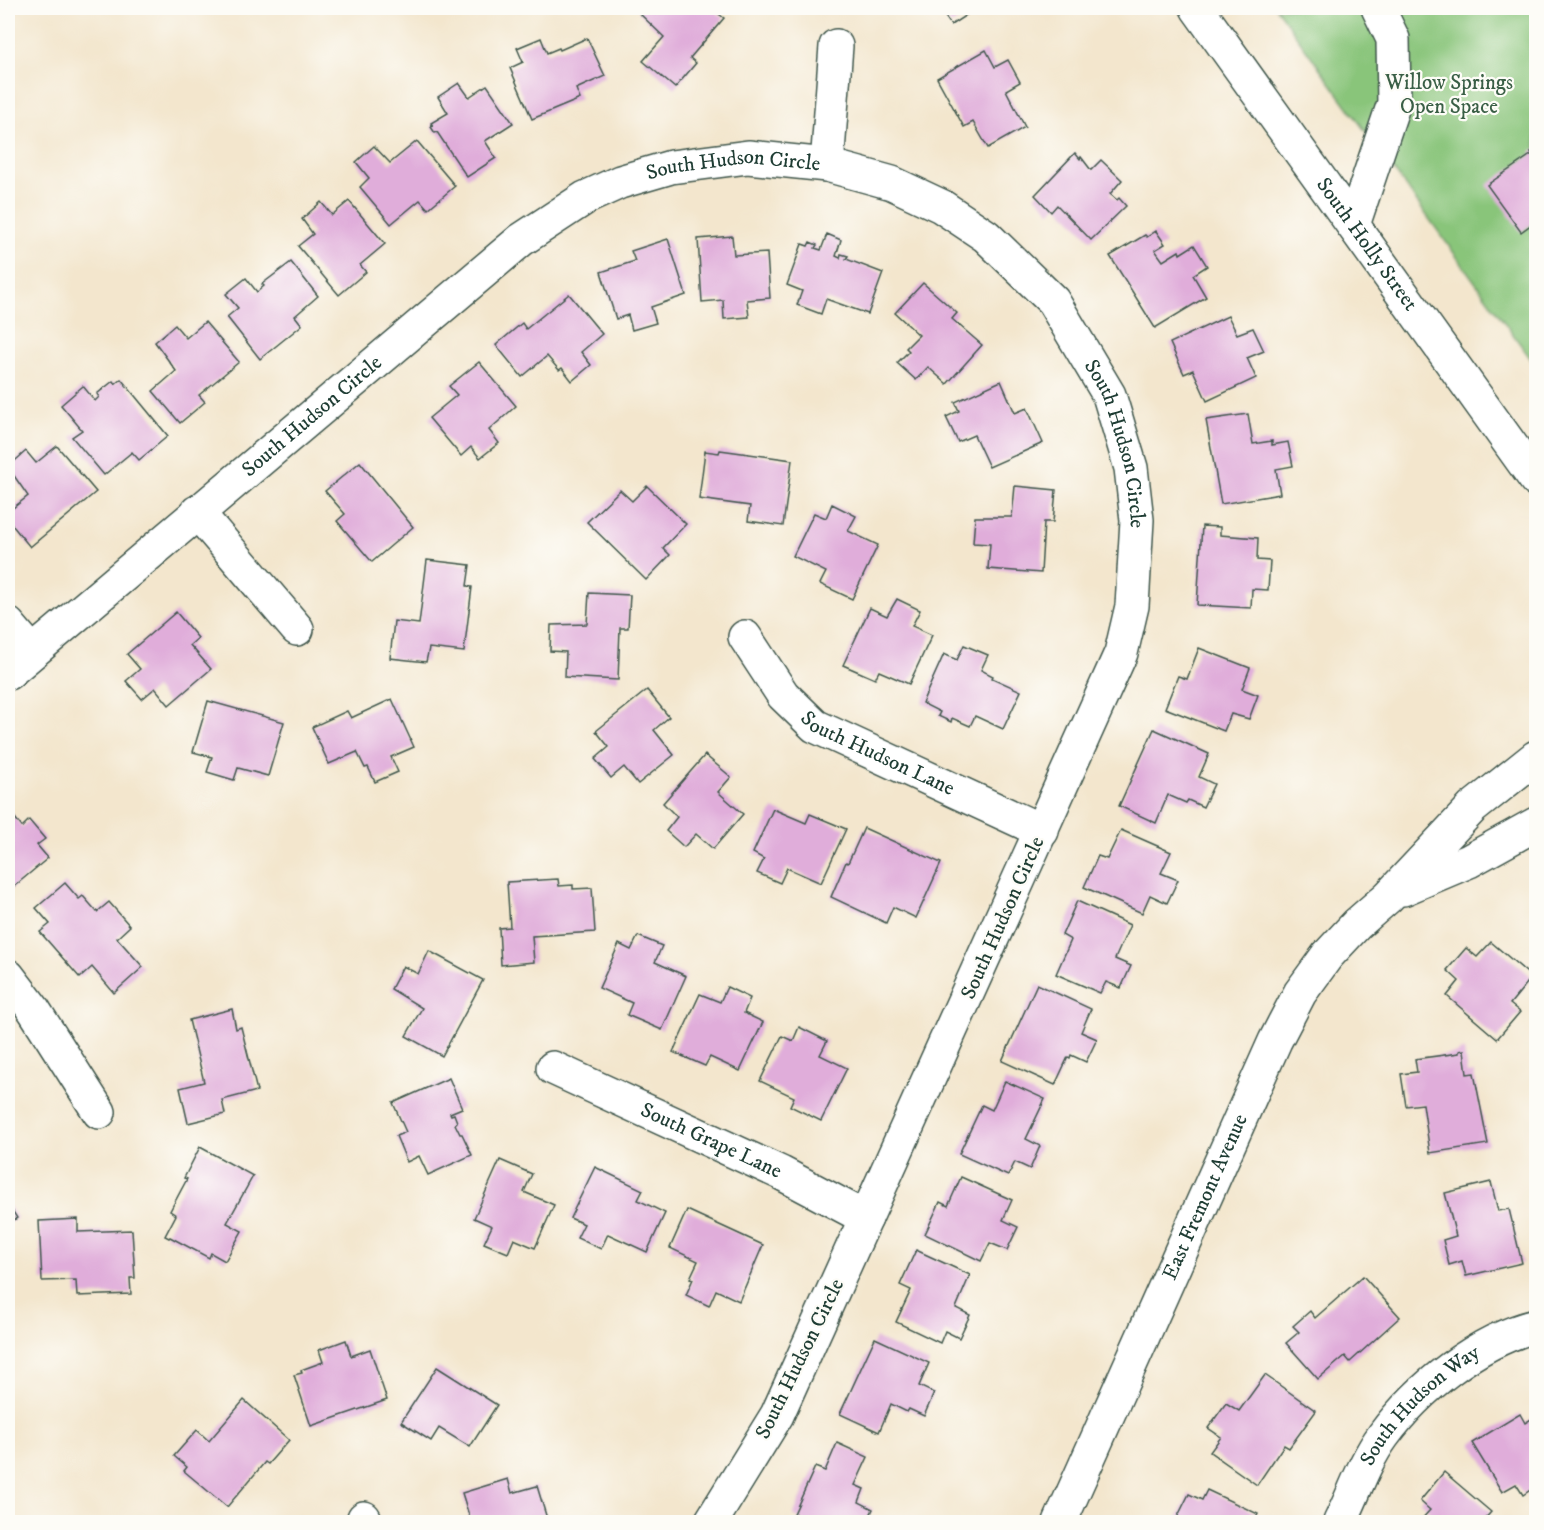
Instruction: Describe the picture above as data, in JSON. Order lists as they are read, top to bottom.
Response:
{
  "streets": {
    "street": [
      "South Hudson Circle",
      "South Holly Street",
      "South Hudson Lane",
      "South Grape Lane",
      "East Fremont Avenue",
      "South Hudson Way"
    ]
  },
  "crossings": [
    ["South Hudson Circle", "South Hudson Lane"],
    ["South Hudson Circle", "South Grape Lane"]
  ],
  "parks": ["Willow Springs Open Space"]
}
